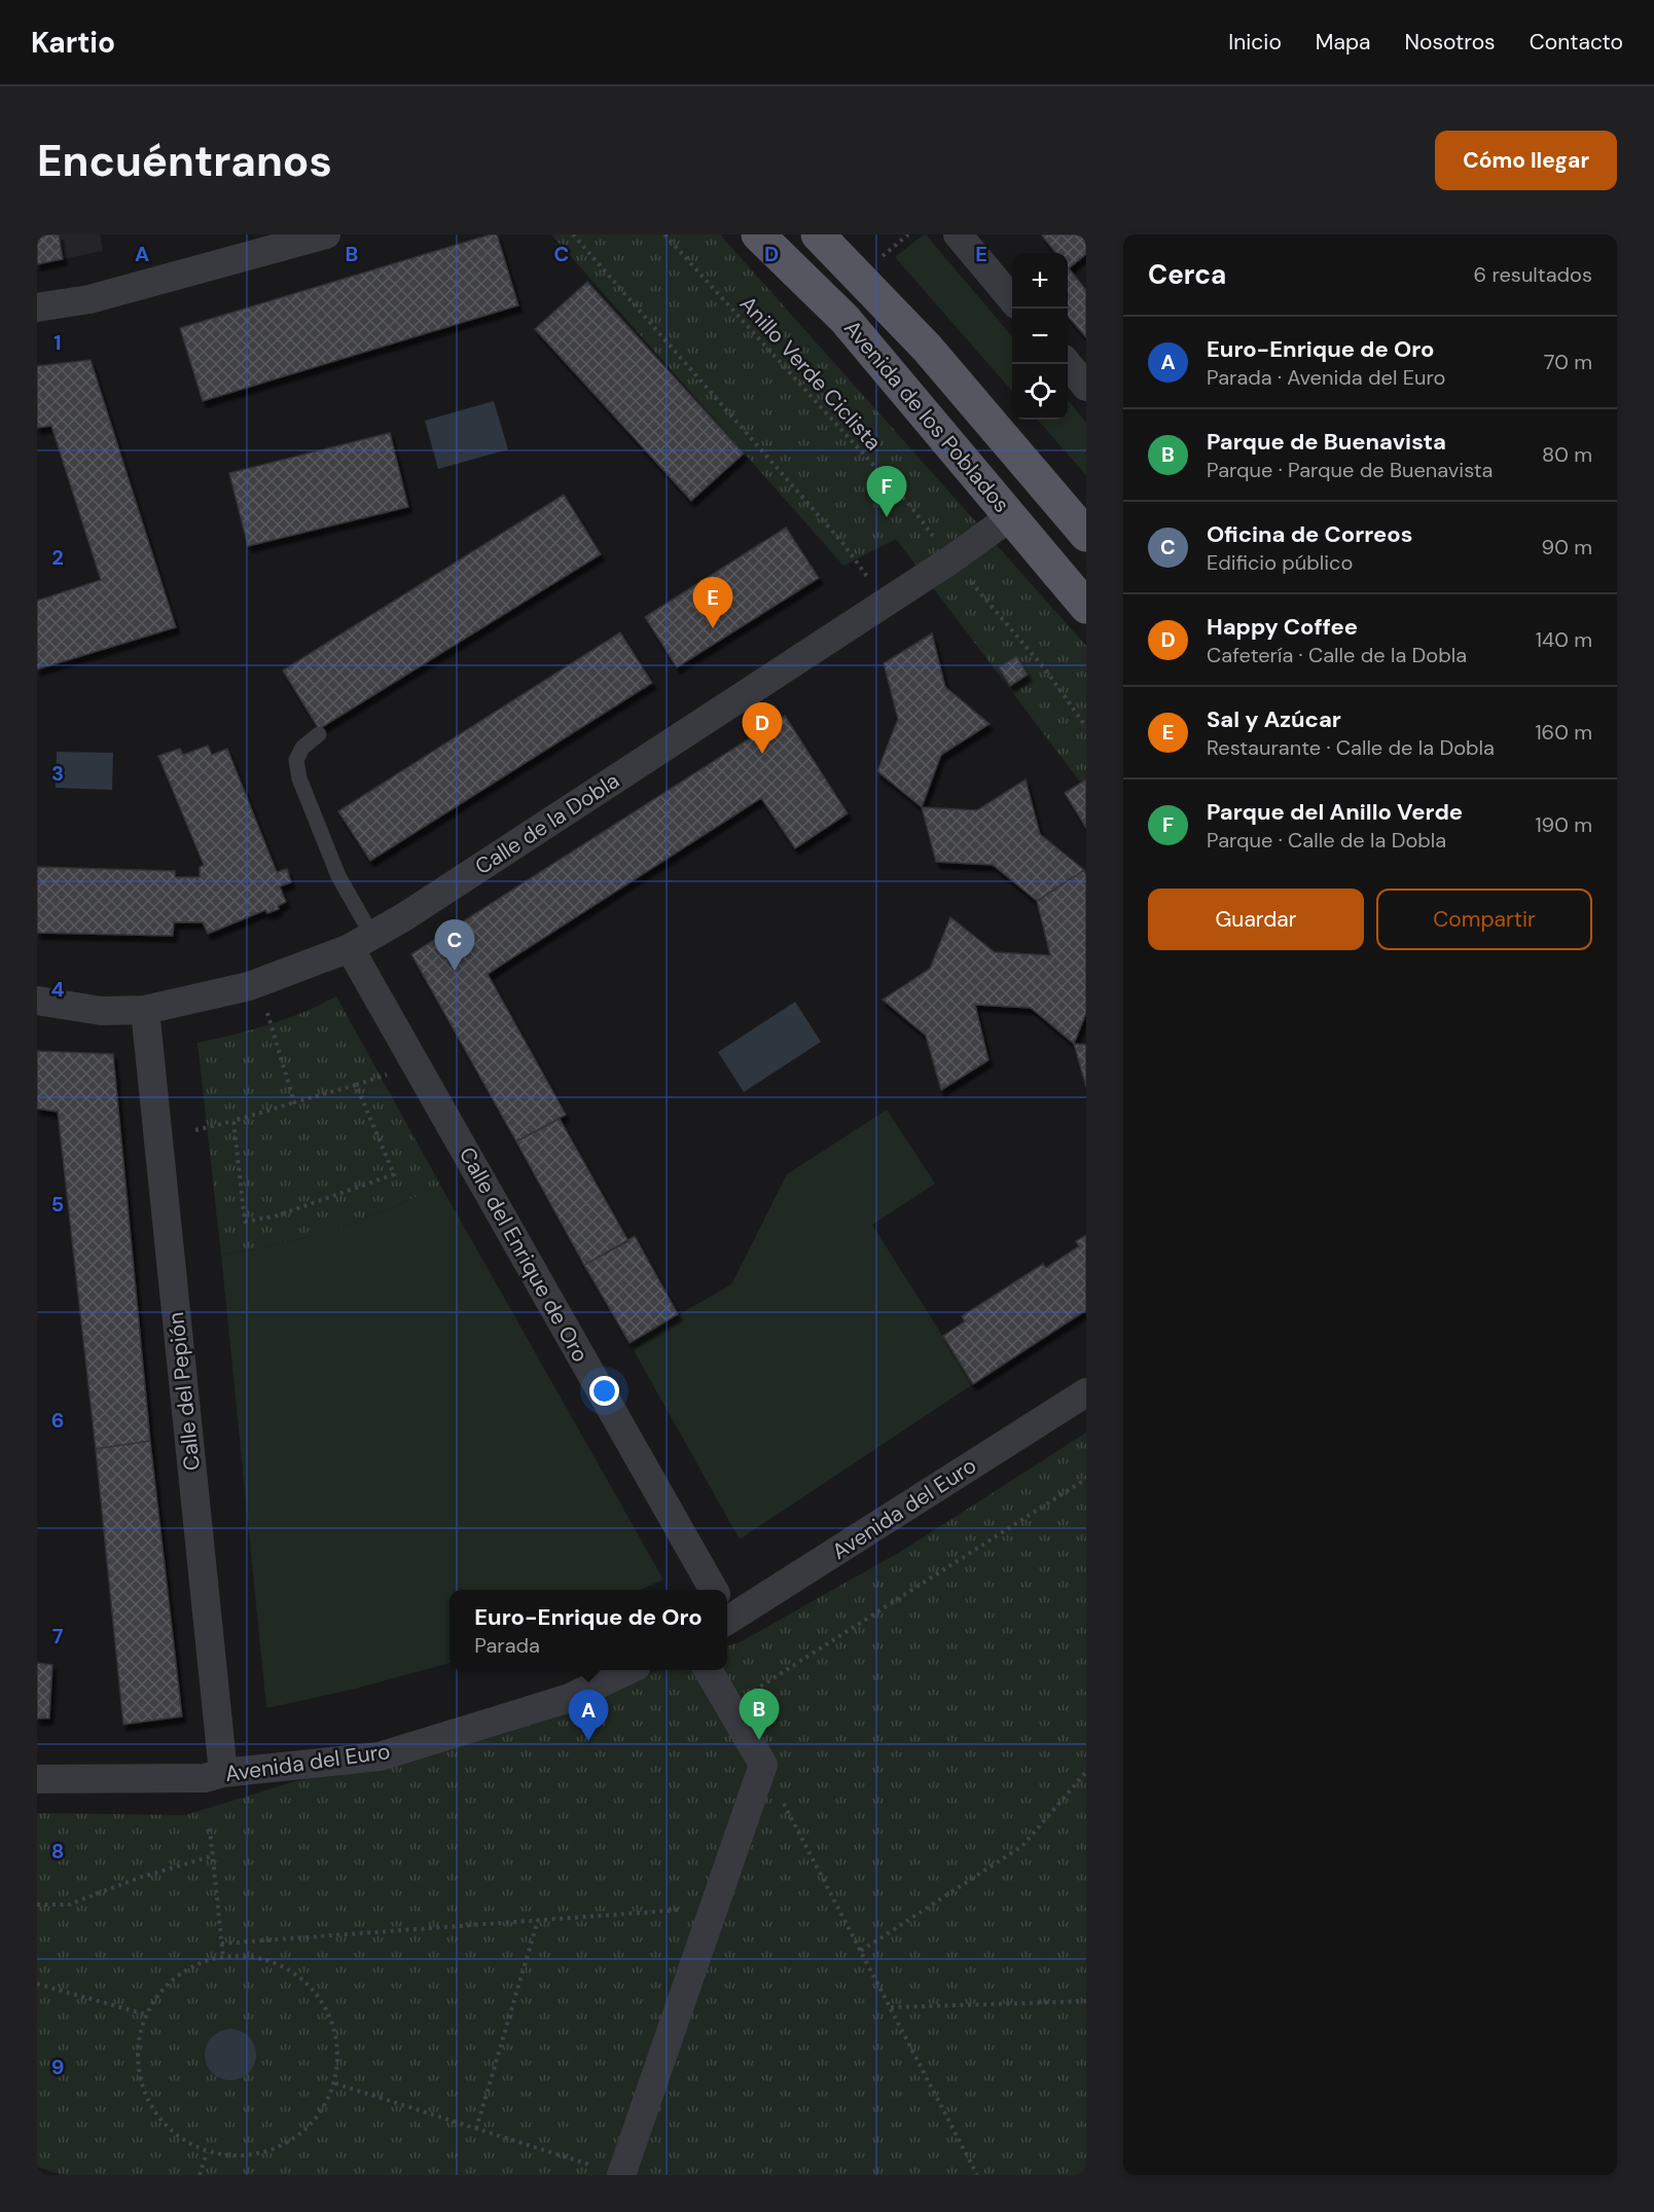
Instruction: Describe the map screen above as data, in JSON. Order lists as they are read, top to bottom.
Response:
{
  "streets": {
    "main road": ["Avenida de los Poblados"],
    "street": [
      "Calle de la Dobla",
      "Calle del Enrique de Oro",
      "Calle del Pepión",
      "Avenida del Euro"
    ],
    "path": ["Anillo Verde Ciclista"]
  },
  "crossings": [
    ["Avenida de los Poblados", "Calle de la Dobla"],
    ["Calle de la Dobla", "Calle del Enrique de Oro"],
    ["Calle de la Dobla", "Calle del Pepión"],
    ["Calle del Pepión", "Avenida del Euro"]
  ],
  "page": {
    "header": "Kartio",
    "nav": [
      "Inicio",
      "Mapa",
      "Nosotros",
      "Contacto"
    ],
    "buttons": [
      "Cómo llegar",
      ["Guardar", "Compartir"]
    ],
    "title": "Encuéntranos",
    "heading": ["Cerca", "6 resultados"],
    "map_buttons": ["+", "−"],
    "list": [
      {
        "mark": "A",
        "name": "Euro-Enrique de Oro",
        "note": "Parada · Avenida del Euro",
        "value": "70 m"
      },
      {
        "mark": "B",
        "name": "Parque de Buenavista",
        "note": "Parque · Parque de Buenavista",
        "value": "80 m"
      },
      {
        "mark": "C",
        "name": "Oficina de Correos",
        "note": "Edificio público",
        "value": "90 m"
      },
      {
        "mark": "D",
        "name": "Happy Coffee",
        "note": "Cafetería · Calle de la Dobla",
        "value": "140 m"
      },
      {
        "mark": "E",
        "name": "Sal y Azúcar",
        "note": "Restaurante · Calle de la Dobla",
        "value": "160 m"
      },
      {
        "mark": "F",
        "name": "Parque del Anillo Verde",
        "note": "Parque · Calle de la Dobla",
        "value": "190 m"
      }
    ],
    "pins": [
      "F",
      "E",
      "D",
      "C",
      "B",
      "A"
    ],
    "popup": ["Euro-Enrique de Oro", "Parada"]
  },
  "grid": {
    "columns": [
      "A",
      "B",
      "C",
      "D",
      "E"
    ],
    "rows": [
      "1",
      "2",
      "3",
      "4",
      "5",
      "6",
      "7",
      "8",
      "9"
    ]
  }
}
